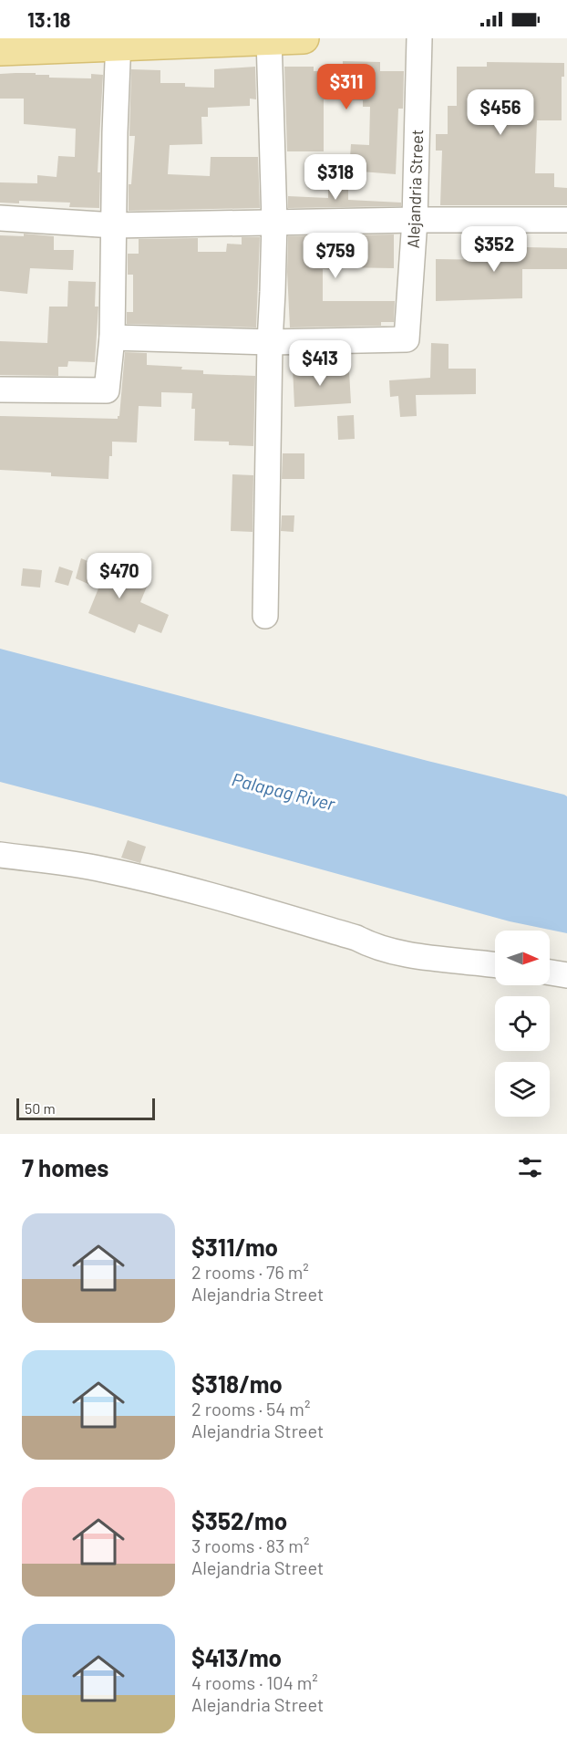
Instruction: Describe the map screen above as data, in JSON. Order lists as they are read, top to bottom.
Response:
{
  "streets": {
    "street": ["Alejandria Street"]
  },
  "water": ["Palapag River"],
  "scale_bar": "50 m",
  "north": "right",
  "page": {
    "status": "13:18",
    "price": [
      "$311",
      "$456",
      "$318",
      "$352",
      "$759",
      "$413",
      "$470"
    ],
    "scale": "50 m",
    "heading": "7 homes",
    "list": [
      {
        "name": "$311/mo",
        "note": "2 rooms · 76 m² · Alejandria Street"
      },
      {
        "name": "$318/mo",
        "note": "2 rooms · 54 m² · Alejandria Street"
      },
      {
        "name": "$352/mo",
        "note": "3 rooms · 83 m² · Alejandria Street"
      },
      {
        "name": "$413/mo",
        "note": "4 rooms · 104 m² · Alejandria Street"
      }
    ]
  }
}
